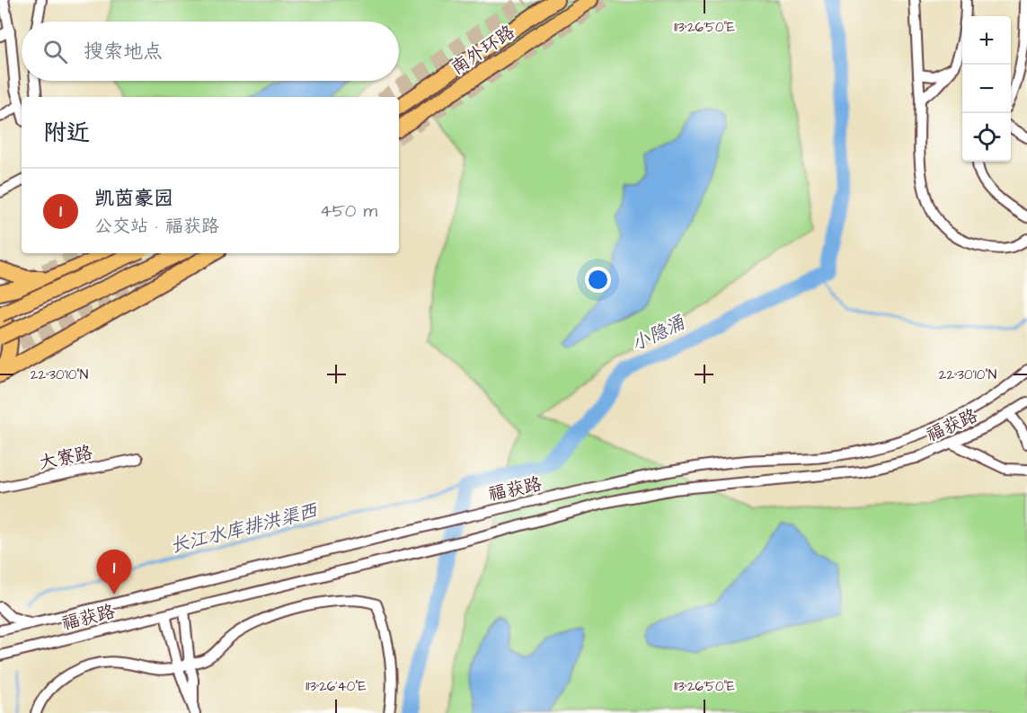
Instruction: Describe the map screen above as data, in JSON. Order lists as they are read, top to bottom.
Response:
{
  "streets": {
    "highway": ["南外环路"],
    "street": ["福获路", "大寮路"]
  },
  "water": ["小隐涌", "长江水库排洪渠西"],
  "page": {
    "map_buttons": ["+", "−"],
    "search": "搜索地点",
    "heading": "附近",
    "list": [
      {
        "mark": "1",
        "name": "凯茵豪园",
        "note": "公交站 · 福获路",
        "value": "450 m"
      }
    ],
    "pins": "1"
  },
  "coordinates": ["113°26'50\"E", "22°30'10\"N", "113°26'40\"E"]
}
